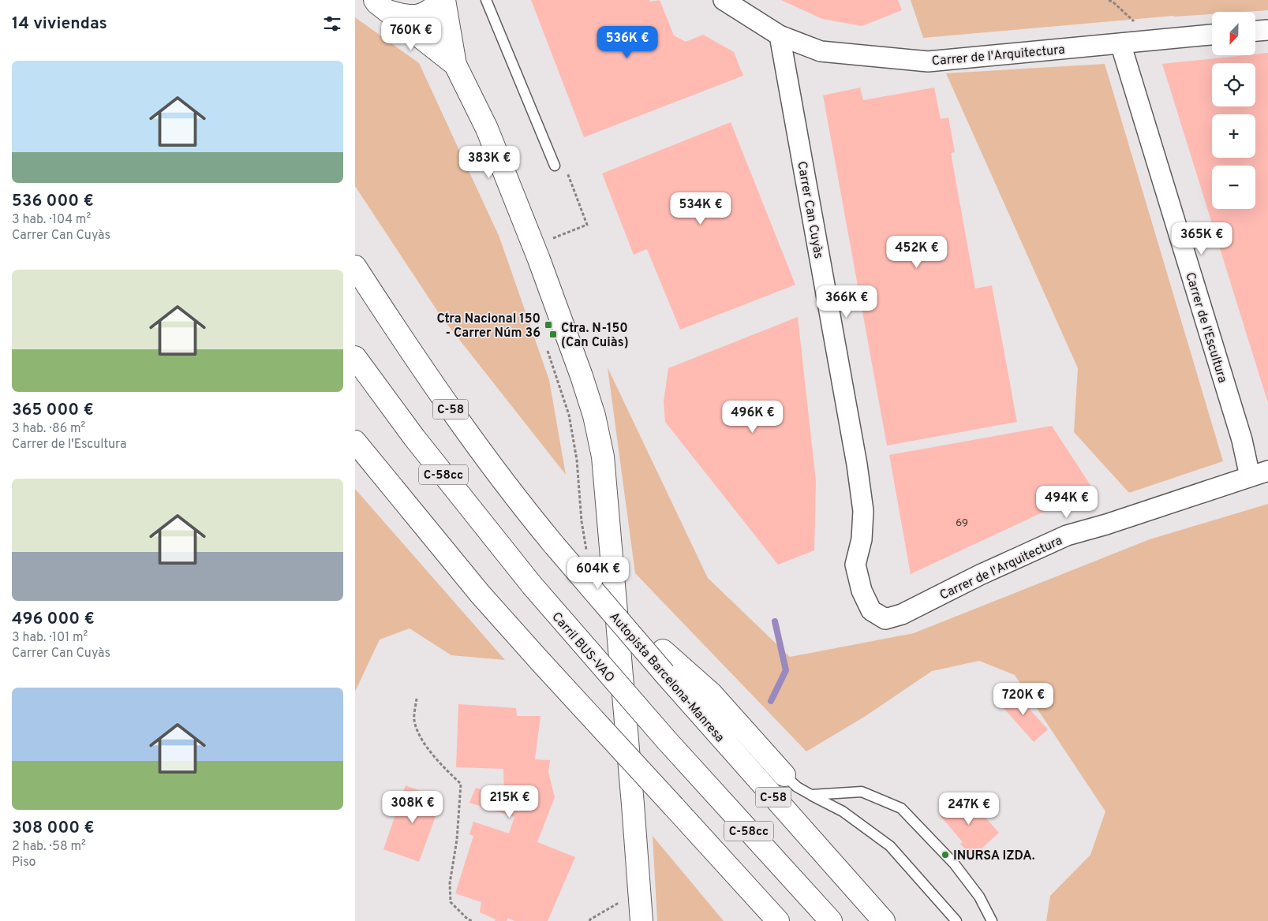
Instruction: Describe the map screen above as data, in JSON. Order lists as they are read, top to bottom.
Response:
{
  "streets": {
    "main road": [
      "C-58",
      "C-58cc",
      "Carril BUS-VAO",
      "Autopista Barcelona-Manresa"
    ],
    "street": ["Carrer de l'Arquitectura", "Carrer Can Cuyàs", "Carrer de l'Escultura"]
  },
  "crossings": [
    ["Carrer de l'Arquitectura", "Carrer Can Cuyàs"],
    ["Carrer de l'Arquitectura", "Carrer de l'Escultura"]
  ],
  "places": {
    "transit": ["Ctra Nacional 150 - Carrer Núm 36", "Ctra. N-150 (Can Cuiàs)"],
    "other": ["INURSA IZDA."]
  },
  "house_numbers": ["69"],
  "north": "bottom",
  "page": {
    "heading": "14 viviendas",
    "map_buttons": ["+", "−"],
    "price": [
      "760K €",
      "536K €",
      "383K €",
      "534K €",
      "365K €",
      "452K €",
      "366K €",
      "496K €",
      "494K €",
      "604K €",
      "720K €",
      "215K €",
      "308K €",
      "247K €"
    ],
    "list": [
      {
        "name": "536 000 €",
        "note": "3 hab. · 104 m² · Carrer Can Cuyàs"
      },
      {
        "name": "365 000 €",
        "note": "3 hab. · 86 m² · Carrer de l'Escultura"
      },
      {
        "name": "496 000 €",
        "note": "3 hab. · 101 m² · Carrer Can Cuyàs"
      },
      {
        "name": "308 000 €",
        "note": "2 hab. · 58 m² · Piso"
      }
    ]
  }
}
